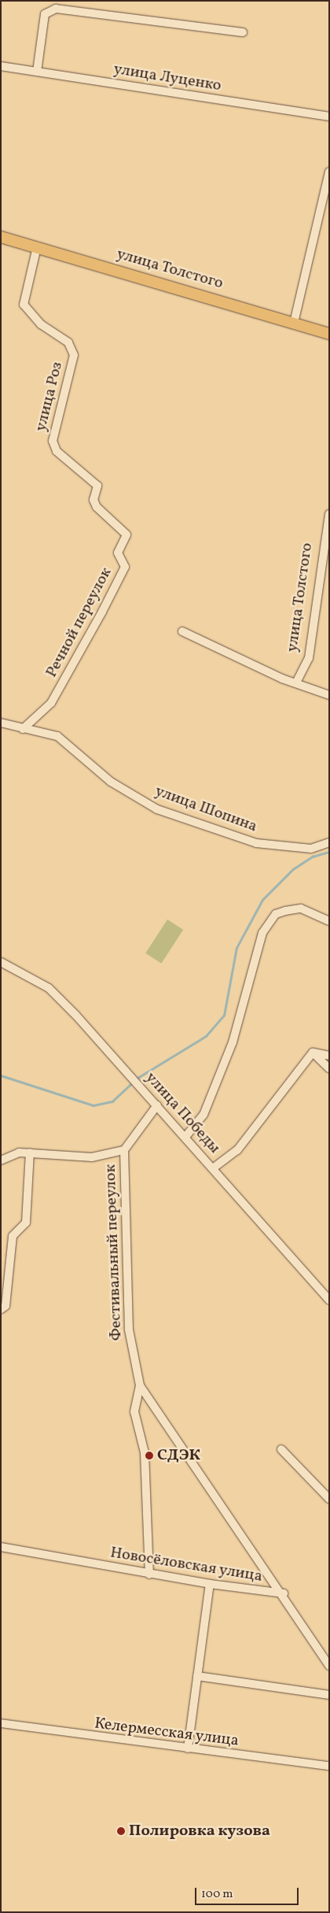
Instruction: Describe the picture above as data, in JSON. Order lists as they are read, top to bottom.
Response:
{
  "streets": {
    "main road": ["улица Толстого"],
    "street": [
      "улица Луценко",
      "улица Роз",
      "Речной переулок",
      "улица Шопина",
      "улица Победы",
      "Фестивальный переулок",
      "Новосёловская улица",
      "Келермесская улица"
    ]
  },
  "crossings": [
    ["улица Толстого", "улица Роз"],
    ["улица Роз", "Речной переулок"],
    ["Речной переулок", "улица Шопина"],
    ["улица Победы", "Фестивальный переулок"],
    ["Фестивальный переулок", "Новосёловская улица"]
  ],
  "places": ["СДЭК", "Полировка кузова"],
  "scale_bar": "100 m"
}
